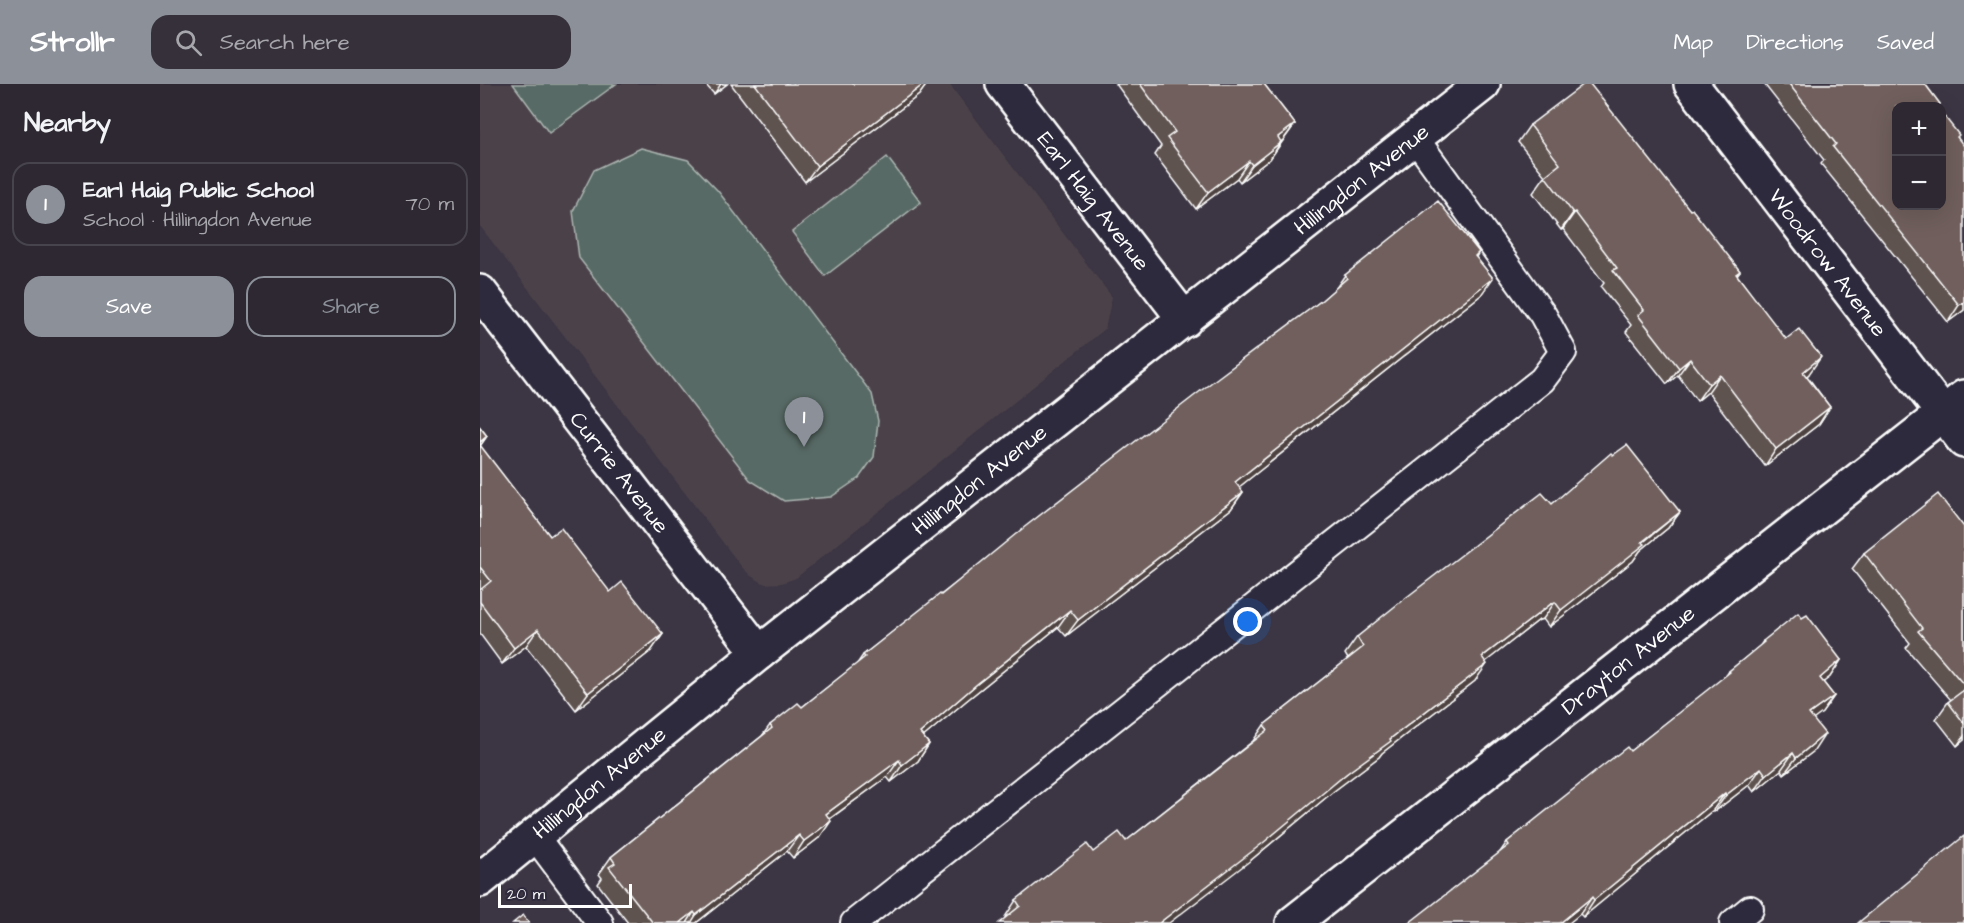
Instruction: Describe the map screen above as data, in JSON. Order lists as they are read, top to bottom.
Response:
{
  "streets": {
    "street": [
      "Hillingdon Avenue",
      "Earl Haig Avenue",
      "Woodrow Avenue",
      "Currie Avenue",
      "Drayton Avenue"
    ]
  },
  "crossings": [
    ["Hillingdon Avenue", "Earl Haig Avenue"],
    ["Hillingdon Avenue", "Currie Avenue"],
    ["Woodrow Avenue", "Drayton Avenue"]
  ],
  "scale_bar": "20 m",
  "page": {
    "header": "Strollr",
    "search": "Search here",
    "nav": ["Map", "Directions", "Saved"],
    "heading": "Nearby",
    "map_buttons": ["+", "−"],
    "list": [
      {
        "mark": "1",
        "name": "Earl Haig Public School",
        "note": "School · Hillingdon Avenue",
        "value": "70 m"
      }
    ],
    "buttons": ["Save", "Share"],
    "pins": "1",
    "scale": "20 m"
  }
}
